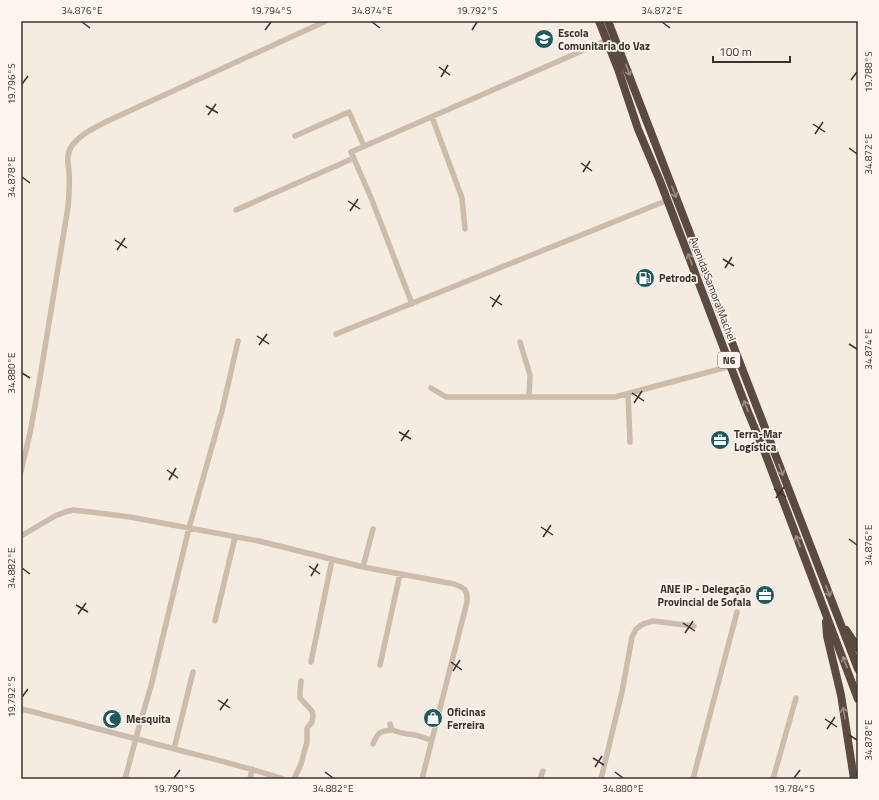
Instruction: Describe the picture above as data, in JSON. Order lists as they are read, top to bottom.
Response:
{
  "streets": {
    "highway": ["Avenida Samora Machel", "N6"]
  },
  "places": {
    "school or university": ["Escola Comunitaria do Vaz"],
    "fuel station": ["Petroda"],
    "office": ["Terra-Mar Logística", "ANE IP - Delegação Provincial de Sofala"],
    "shop": ["Oficinas Ferreira"],
    "mosque": ["Mesquita"]
  },
  "scale_bar": "100 m",
  "coordinates": [
    "34.876°E",
    "19.794°S",
    "34.874°E",
    "19.792°S",
    "34.872°E",
    "19.788°S",
    "19.796°S",
    "34.878°E",
    "34.880°E",
    "34.882°E",
    "19.790°S",
    "19.784°S"
  ]
}
